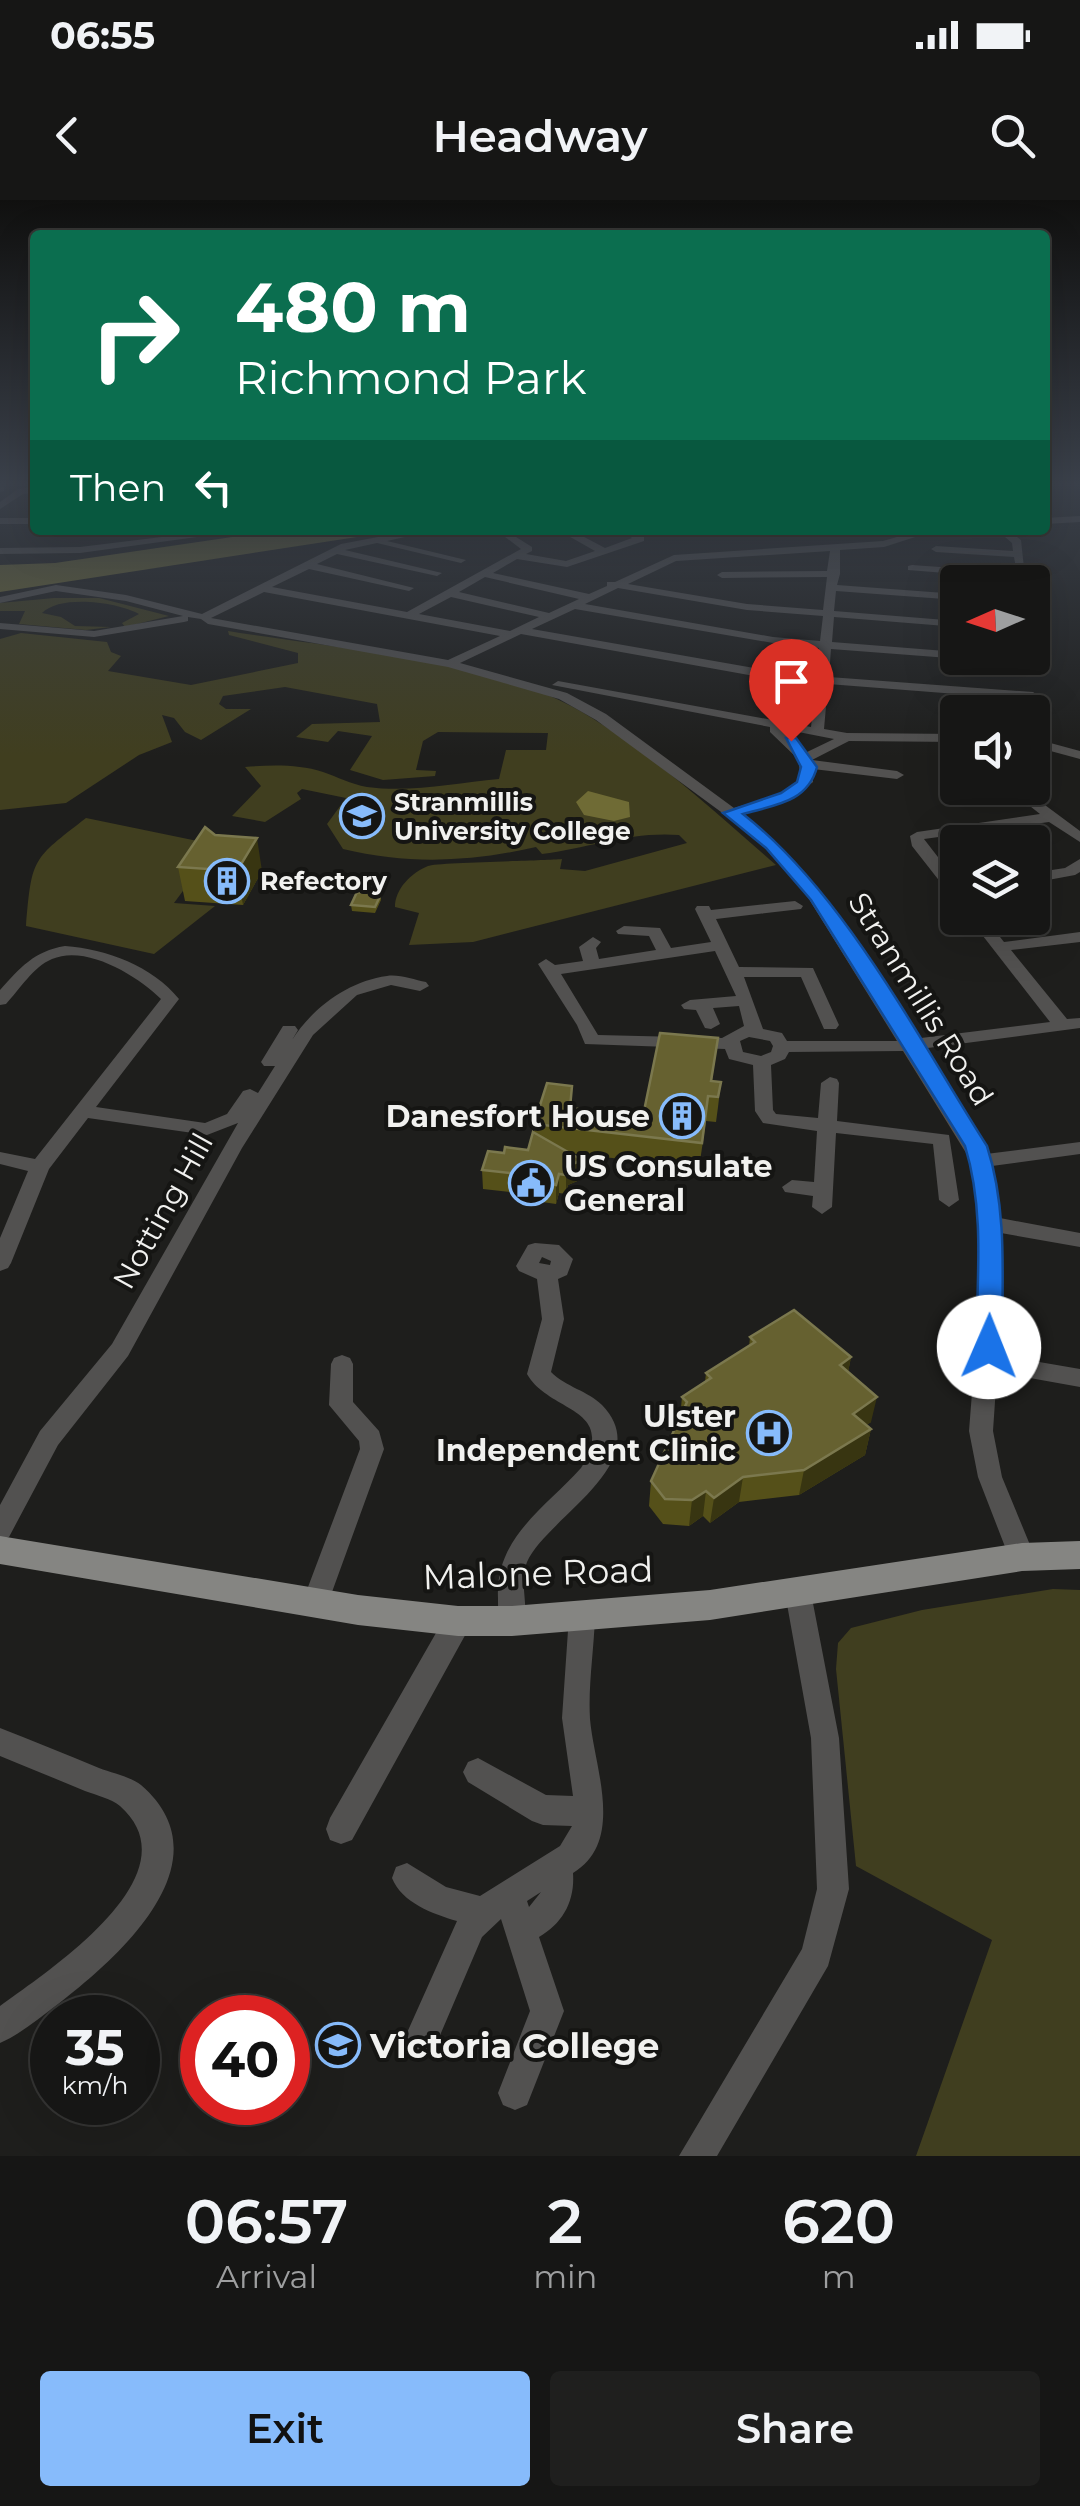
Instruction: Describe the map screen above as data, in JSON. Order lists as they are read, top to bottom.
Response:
{
  "streets": {
    "main road": ["Malone Road"],
    "street": ["Stranmillis Road", "Notting Hill"]
  },
  "crossings": [
    ["Stranmillis Road", "Malone Road"]
  ],
  "places": {
    "school or university": ["Stranmillis University College", "Victoria College"],
    "building": ["Refectory", "Danesfort House"],
    "public building": ["US Consulate General"],
    "hospital": ["Ulster Independent Clinic"]
  },
  "north": "left",
  "page": {
    "status": "06:55",
    "header": "Headway",
    "turn": ["480 m", "Richmond Park"],
    "then": "Then",
    "speed": "35 km/h",
    "limit": "40",
    "eta": [
      "06:57",
      "Arrival",
      "2",
      "min",
      "620",
      "m"
    ],
    "buttons": ["Exit", "Share"]
  }
}
